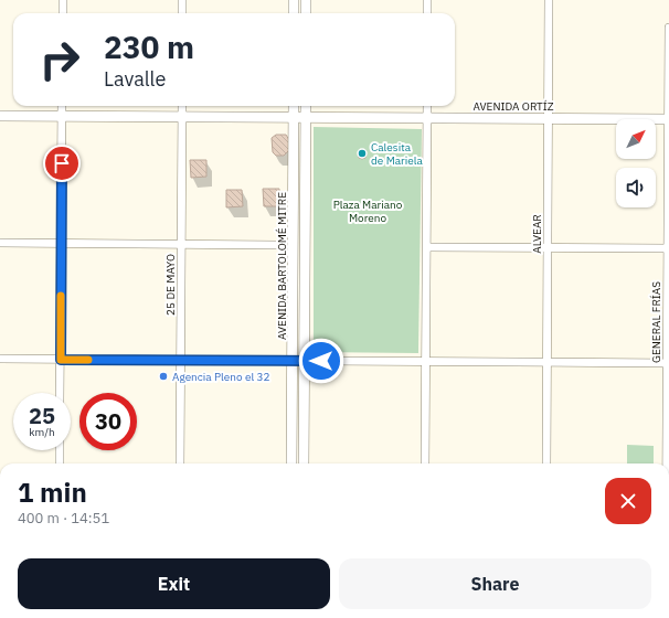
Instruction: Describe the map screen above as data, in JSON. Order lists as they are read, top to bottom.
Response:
{
  "streets": {
    "main road": ["AVENIDA ORTÍZ", "AVENIDA BARTOLOMÉ MITRE"],
    "street": ["ALVEAR", "25 DE MAYO", "GENERAL FRÍAS"]
  },
  "crossings": [
    ["AVENIDA ORTÍZ", "ALVEAR"],
    ["AVENIDA ORTÍZ", "AVENIDA BARTOLOMÉ MITRE"],
    ["AVENIDA ORTÍZ", "25 DE MAYO"],
    ["AVENIDA ORTÍZ", "GENERAL FRÍAS"]
  ],
  "parks": ["Plaza Mariano Moreno"],
  "places": ["Calesita de Mariela", "Agencia Pleno el 32"],
  "north": "top right",
  "page": {
    "turn": ["230 m", "Lavalle"],
    "speed": "25 km/h",
    "limit": "30",
    "heading": ["1 min", "400 m · 14:51"],
    "buttons": ["Exit", "Share"]
  }
}
